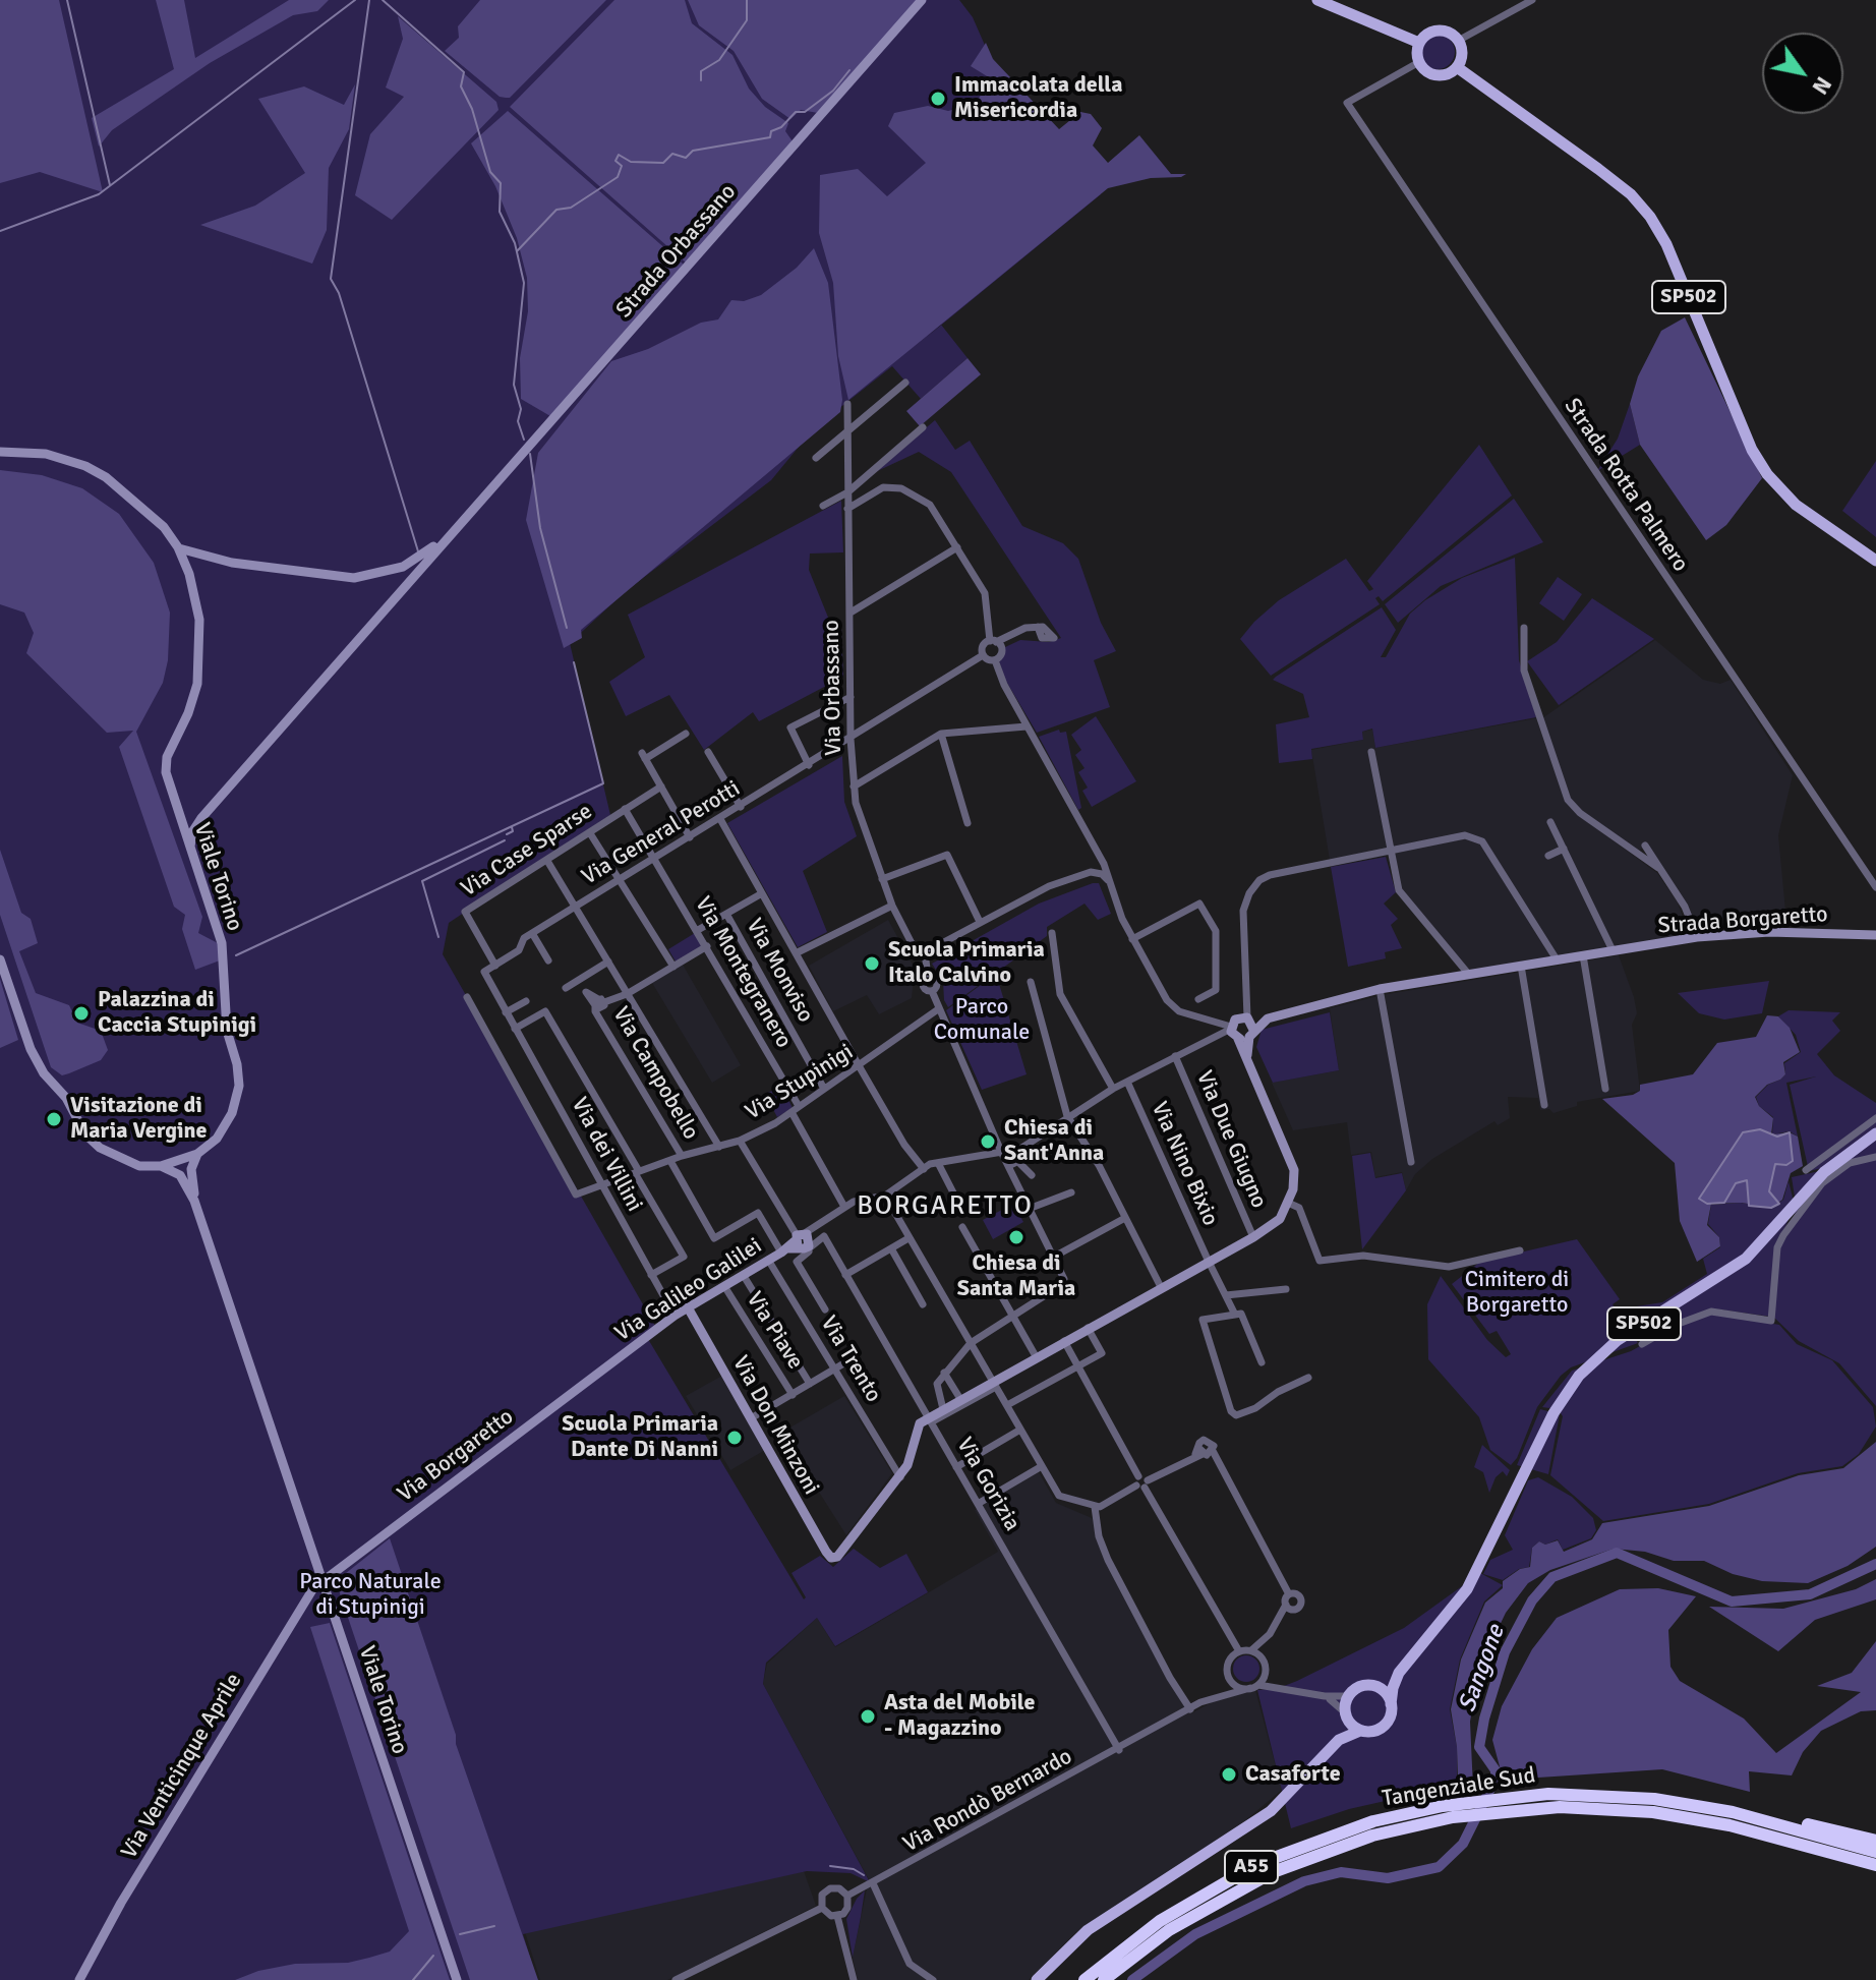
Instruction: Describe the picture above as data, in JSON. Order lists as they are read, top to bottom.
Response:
{
  "streets": {
    "highway": ["Tangenziale Sud", "A55"],
    "main road": [
      "Strada Orbassano",
      "SP502",
      "Viale Torino",
      "Strada Borgaretto",
      "Via Galileo Galilei",
      "Via Don Minzoni",
      "Via Borgaretto",
      "Via Venticinque Aprile"
    ],
    "street": [
      "Strada Rotta Palmero",
      "Via Orbassano",
      "Via General Perotti",
      "Via Case Sparse",
      "Via Monviso",
      "Via Montegranero",
      "Via Campobello",
      "Via Stupinigi",
      "Via Due Giugno",
      "Via dei Villini",
      "Via Nino Bixio",
      "Via Piave",
      "Via Trento",
      "Via Gorizia",
      "Via Rondò Bernardo"
    ]
  },
  "crossings": [
    ["Strada Orbassano", "Viale Torino"],
    ["SP502", "Strada Rotta Palmero"],
    ["Via Orbassano", "Via General Perotti"],
    ["Via General Perotti", "Via Case Sparse"],
    ["Via General Perotti", "Via Montegranero"],
    ["Via General Perotti", "Via dei Villini"],
    ["Via Case Sparse", "Via Montegranero"],
    ["Via Case Sparse", "Via dei Villini"],
    ["Viale Torino", "Via Borgaretto"],
    ["Viale Torino", "Via Venticinque Aprile"],
    ["Strada Borgaretto", "Via Galileo Galilei"],
    ["Via Monviso", "Via Stupinigi"],
    ["Via Montegranero", "Via Campobello"],
    ["Via Montegranero", "Via Stupinigi"],
    ["Via Montegranero", "Via Galileo Galilei"],
    ["Via Campobello", "Via Stupinigi"],
    ["Via Stupinigi", "Via dei Villini"],
    ["Via Due Giugno", "Via Galileo Galilei"],
    ["Via dei Villini", "Via Galileo Galilei"],
    ["Via Nino Bixio", "Via Galileo Galilei"],
    ["Via Galileo Galilei", "Via Piave"],
    ["Via Galileo Galilei", "Via Trento"],
    ["Via Galileo Galilei", "Via Don Minzoni"],
    ["Via Galileo Galilei", "Via Borgaretto"],
    ["Via Galileo Galilei", "Via Gorizia"],
    ["Via Trento", "Via Don Minzoni"],
    ["Via Borgaretto", "Via Venticinque Aprile"],
    ["Via Gorizia", "Via Rondò Bernardo"]
  ],
  "districts": ["BORGARETTO"],
  "water": ["Sangone"],
  "parks": ["Parco Comunale", "Cimitero di Borgaretto", "Parco Naturale di Stupinigi"],
  "places": [
    "Immacolata della Misericordia",
    "Scuola Primaria Italo Calvino",
    "Palazzina di Caccia Stupinigi",
    "Visitazione di Maria Vergine",
    "Chiesa di Sant'Anna",
    "Chiesa di Santa Maria",
    "Scuola Primaria Dante Di Nanni",
    "Asta del Mobile - Magazzino",
    "Casaforte"
  ],
  "north": "bottom right"
}
